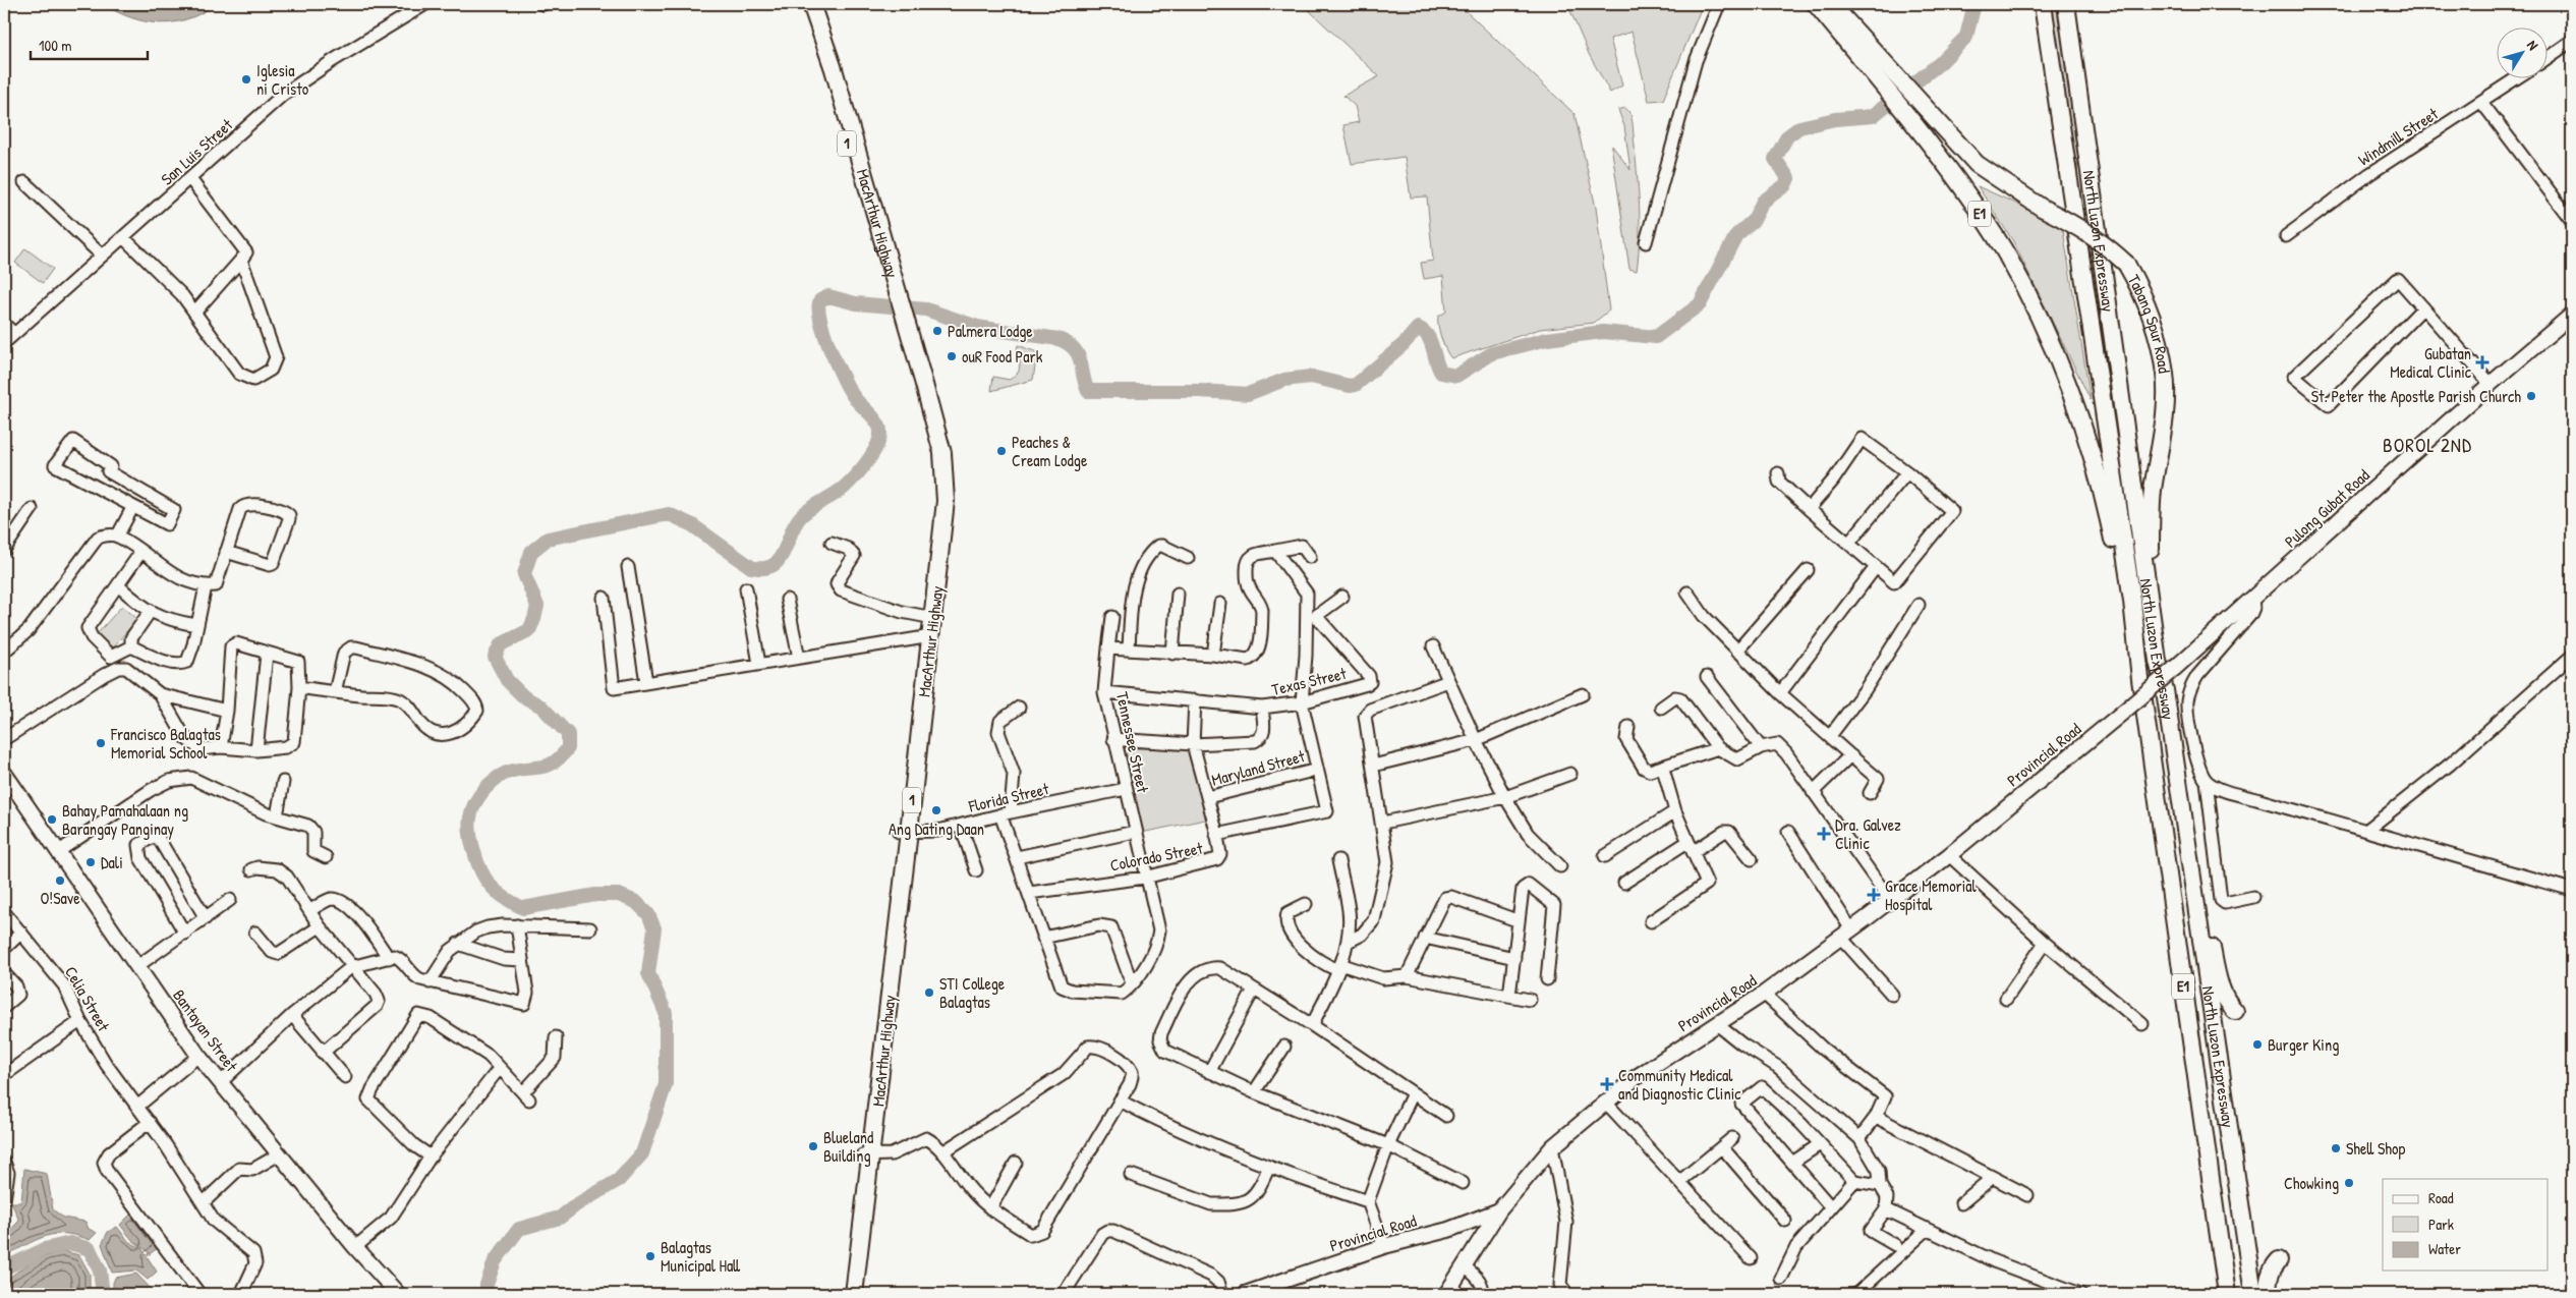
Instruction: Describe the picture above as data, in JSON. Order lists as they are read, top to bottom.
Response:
{
  "streets": {
    "highway": [
      "1",
      "E1",
      "MacArthur Highway",
      "North Luzon Expressway",
      "Tabang Spur Road"
    ],
    "main road": ["Pulong Gubat Road", "Provincial Road", "Bantayan Street"],
    "street": [
      "Windmill Street",
      "San Luis Street",
      "Texas Street",
      "Tennessee Street",
      "Maryland Street",
      "Florida Street",
      "Colorado Street",
      "Celia Street"
    ]
  },
  "crossings": [
    ["E1", "North Luzon Expressway"],
    ["MacArthur Highway", "Florida Street"],
    ["North Luzon Expressway", "Tabang Spur Road"],
    ["Pulong Gubat Road", "Provincial Road"],
    ["Texas Street", "Tennessee Street"],
    ["Texas Street", "Colorado Street"],
    ["Tennessee Street", "Florida Street"],
    ["Tennessee Street", "Colorado Street"],
    ["Maryland Street", "Colorado Street"]
  ],
  "districts": ["BOROL 2ND"],
  "places": {
    "other": [
      "Iglesia ni Cristo",
      "Palmera Lodge",
      "ouR Food Park",
      "St. Peter the Apostle Parish Church",
      "Peaches & Cream Lodge",
      "Francisco Balagtas Memorial School",
      "Ang Dating Daan",
      "Bahay Pamahalaan ng Barangay Panginay",
      "Dali",
      "O!Save",
      "STI College Balagtas",
      "Burger King",
      "Blueland Building",
      "Shell Shop",
      "Chowking",
      "Balagtas Municipal Hall"
    ],
    "health": [
      "Gubatan Medical Clinic",
      "Dra. Galvez Clinic",
      "Grace Memorial Hospital",
      "Community Medical and Diagnostic Clinic"
    ]
  },
  "legend": ["Road", "Park", "Water"],
  "scale_bar": "100 m",
  "north": "top right"
}
